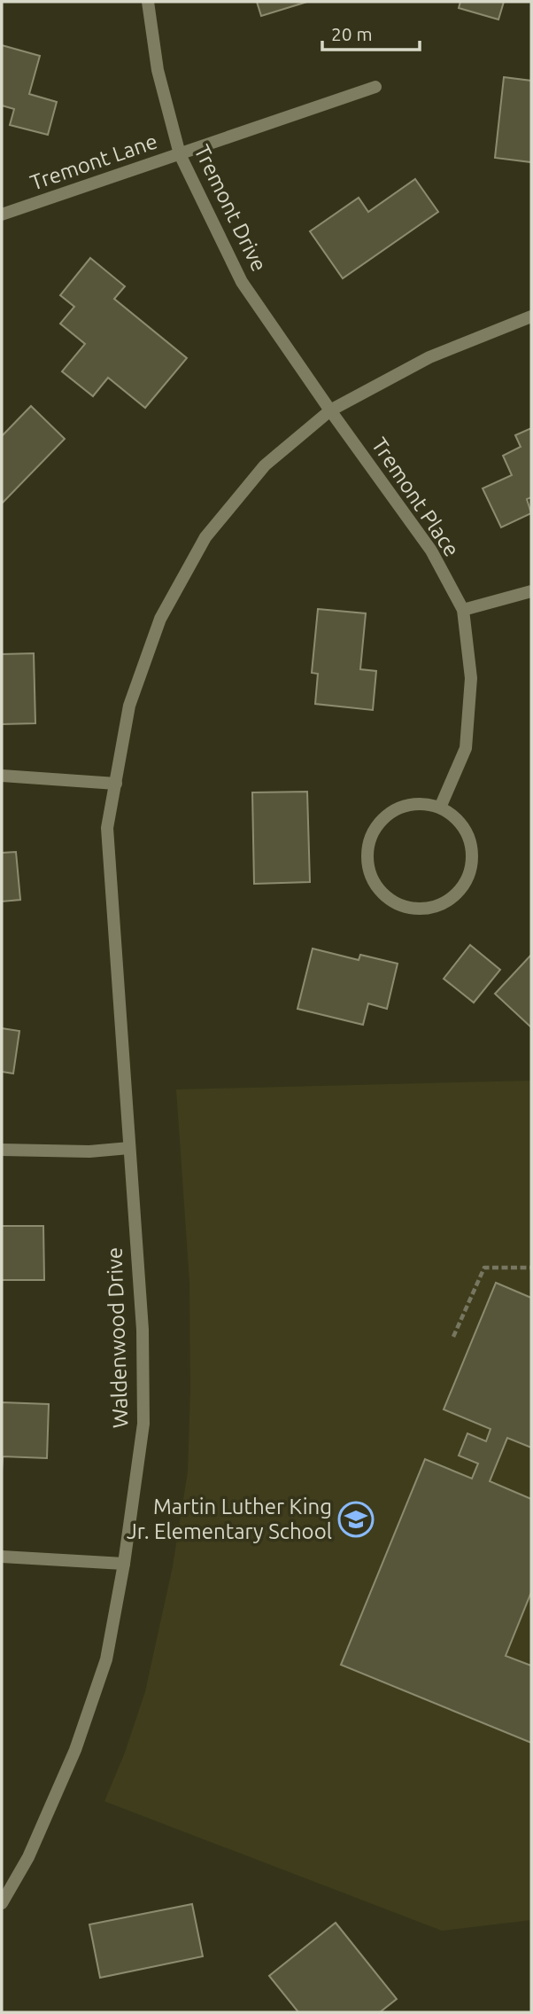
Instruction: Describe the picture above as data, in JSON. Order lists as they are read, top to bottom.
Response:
{
  "streets": {
    "street": [
      "Tremont Lane",
      "Tremont Drive",
      "Tremont Place",
      "Waldenwood Drive"
    ]
  },
  "crossings": [
    ["Tremont Lane", "Tremont Drive"],
    ["Tremont Drive", "Tremont Place"],
    ["Tremont Drive", "Waldenwood Drive"],
    ["Tremont Place", "Waldenwood Drive"]
  ],
  "places": {
    "school or university": ["Martin Luther King Jr. Elementary School"]
  },
  "scale_bar": "20 m"
}
